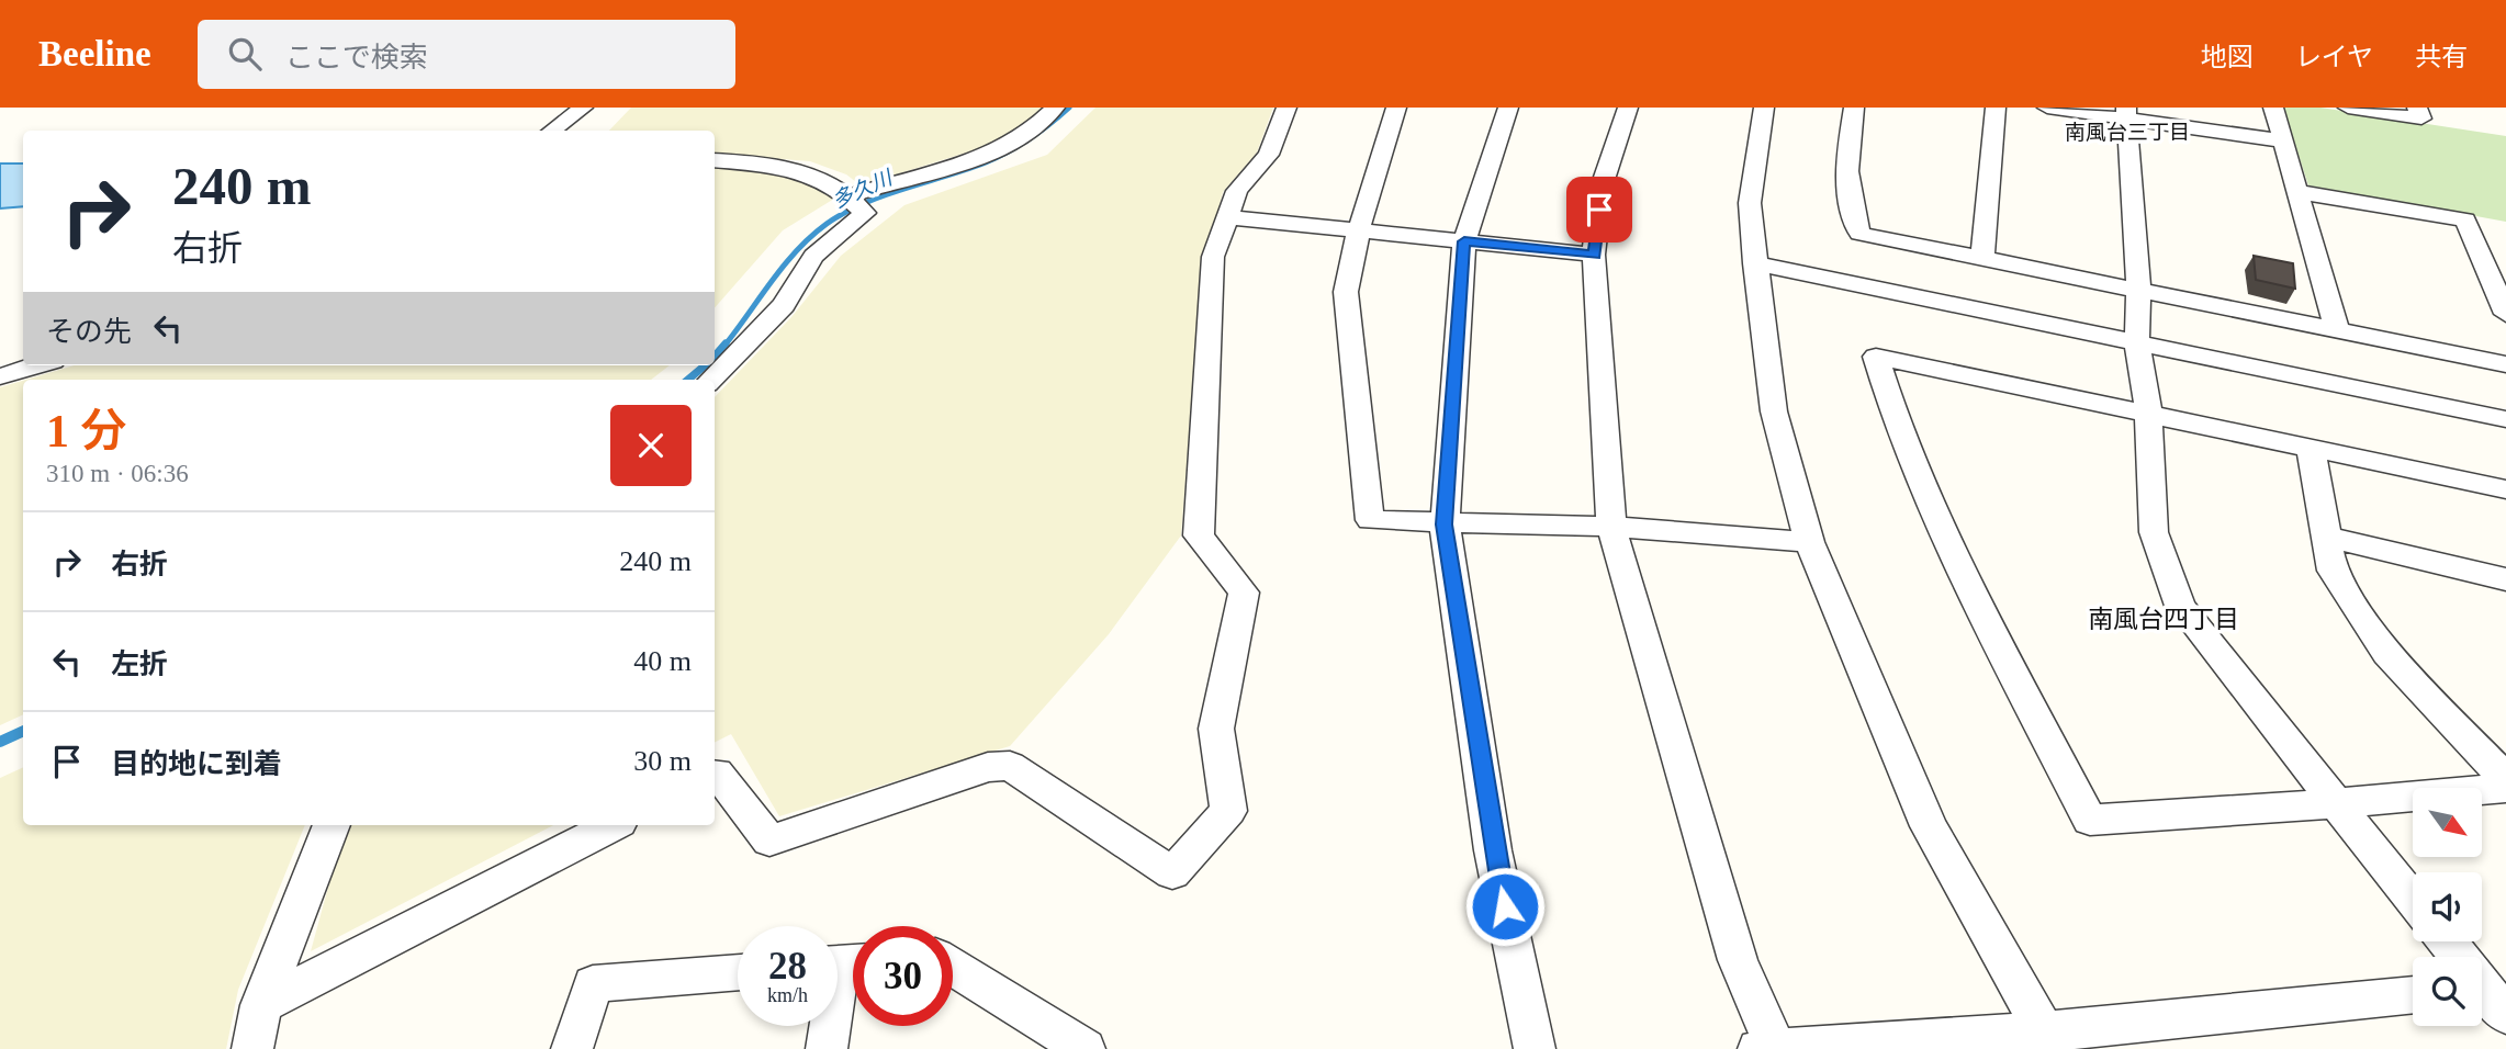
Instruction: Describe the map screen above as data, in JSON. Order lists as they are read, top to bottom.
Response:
{
  "districts": ["南風台三丁目", "南風台四丁目"],
  "water": ["多久川"],
  "north": "bottom right",
  "page": {
    "header": "Beeline",
    "search": "ここで検索",
    "nav": ["地図", "レイヤ", "共有"],
    "turn": ["240 m", "右折"],
    "then": "その先",
    "heading": ["1 分", "310 m · 06:36"],
    "list": [
      {
        "name": "右折",
        "value": "240 m"
      },
      {
        "name": "左折",
        "value": "40 m"
      },
      {
        "name": "目的地に到着",
        "value": "30 m"
      }
    ],
    "speed": "28 km/h",
    "limit": "30"
  }
}
